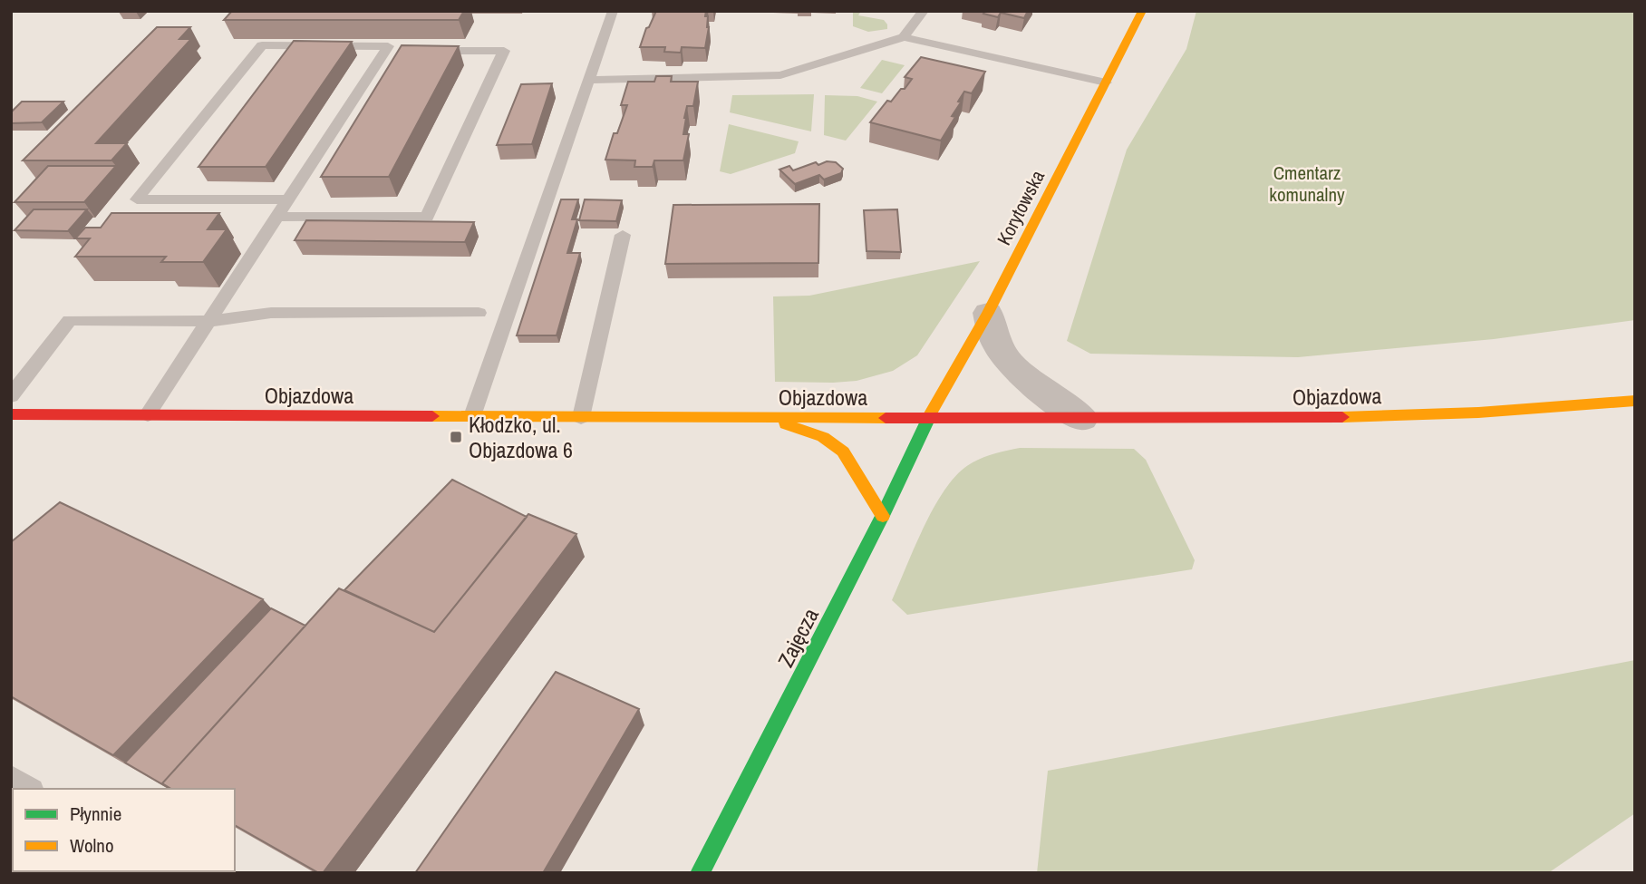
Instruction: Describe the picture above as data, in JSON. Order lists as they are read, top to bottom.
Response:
{
  "streets": {
    "street": ["Korytowska", "Objazdowa", "Zajęcza"]
  },
  "crossings": [
    ["Korytowska", "Objazdowa"],
    ["Korytowska", "Zajęcza"],
    ["Objazdowa", "Zajęcza"]
  ],
  "parks": ["Cmentarz komunalny"],
  "places": {
    "transit": ["Kłodzko, ul. Objazdowa 6"]
  },
  "legend": ["Płynnie", "Wolno"]
}
